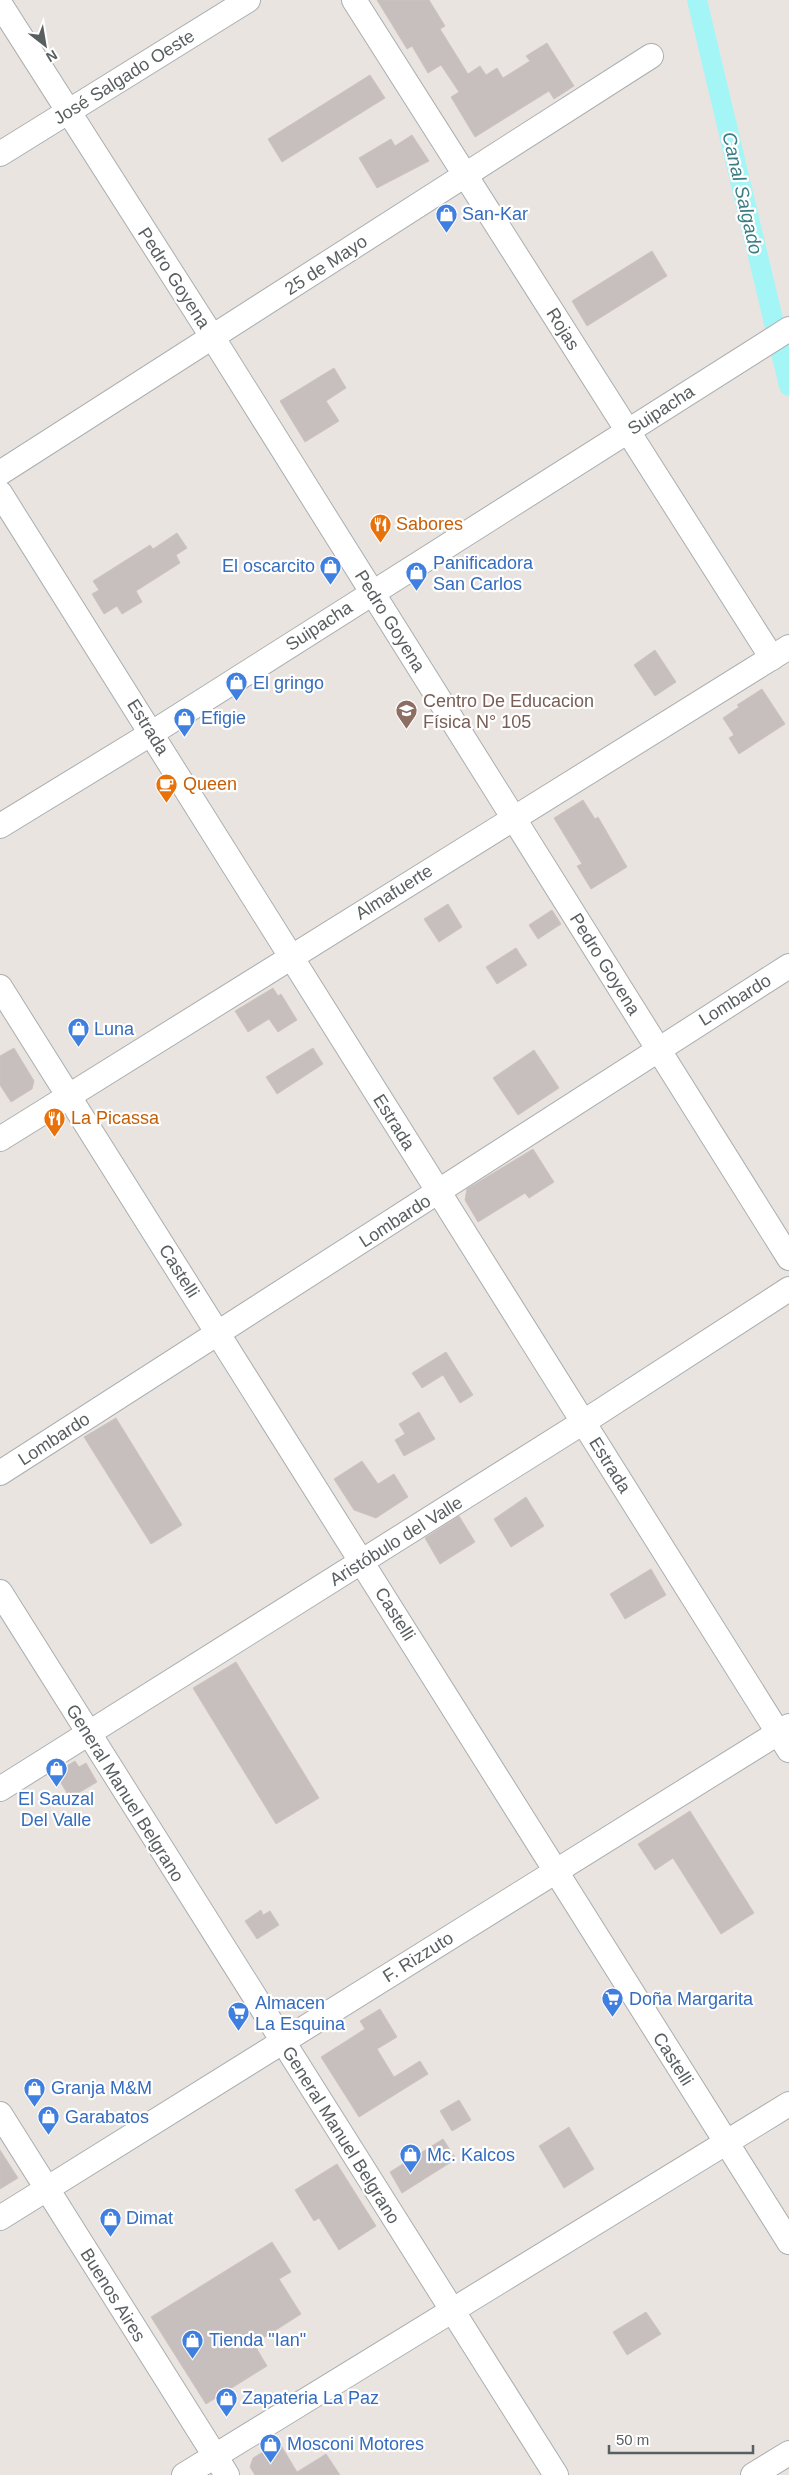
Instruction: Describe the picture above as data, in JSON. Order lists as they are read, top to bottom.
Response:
{
  "streets": {
    "street": [
      "José Salgado Oeste",
      "25 de Mayo",
      "Pedro Goyena",
      "Rojas",
      "Suipacha",
      "Estrada",
      "Almafuerte",
      "Lombardo",
      "Castelli",
      "Aristóbulo del Valle",
      "General Manuel Belgrano",
      "F. Rizzuto",
      "Buenos Aires"
    ]
  },
  "crossings": [
    ["José Salgado Oeste", "Pedro Goyena"],
    ["25 de Mayo", "Pedro Goyena"],
    ["25 de Mayo", "Rojas"],
    ["Pedro Goyena", "Suipacha"],
    ["Pedro Goyena", "Almafuerte"],
    ["Pedro Goyena", "Lombardo"],
    ["Rojas", "Suipacha"],
    ["Rojas", "Almafuerte"],
    ["Suipacha", "Estrada"],
    ["Estrada", "Almafuerte"],
    ["Estrada", "Lombardo"],
    ["Estrada", "Aristóbulo del Valle"],
    ["Estrada", "F. Rizzuto"],
    ["Almafuerte", "Castelli"],
    ["Lombardo", "Castelli"],
    ["Castelli", "Aristóbulo del Valle"],
    ["Castelli", "F. Rizzuto"],
    ["Aristóbulo del Valle", "General Manuel Belgrano"],
    ["General Manuel Belgrano", "F. Rizzuto"],
    ["F. Rizzuto", "Buenos Aires"]
  ],
  "water": ["Canal Salgado"],
  "places": {
    "shop": [
      "San-Kar",
      "El oscarcito",
      "Panificadora San Carlos",
      "El gringo",
      "Efigie",
      "Luna",
      "El Sauzal Del Valle",
      "Granja M&M",
      "Garabatos",
      "Mc. Kalcos",
      "Dimat",
      "Tienda \"Ian\"",
      "Zapateria La Paz",
      "Mosconi Motores"
    ],
    "restaurant": ["Sabores", "La Picassa"],
    "school or university": ["Centro De Educacion Física N° 105"],
    "cafe": ["Queen"],
    "supermarket": ["Doña Margarita", "Almacen La Esquina"]
  },
  "scale_bar": "50 m",
  "north": "bottom right"
}
